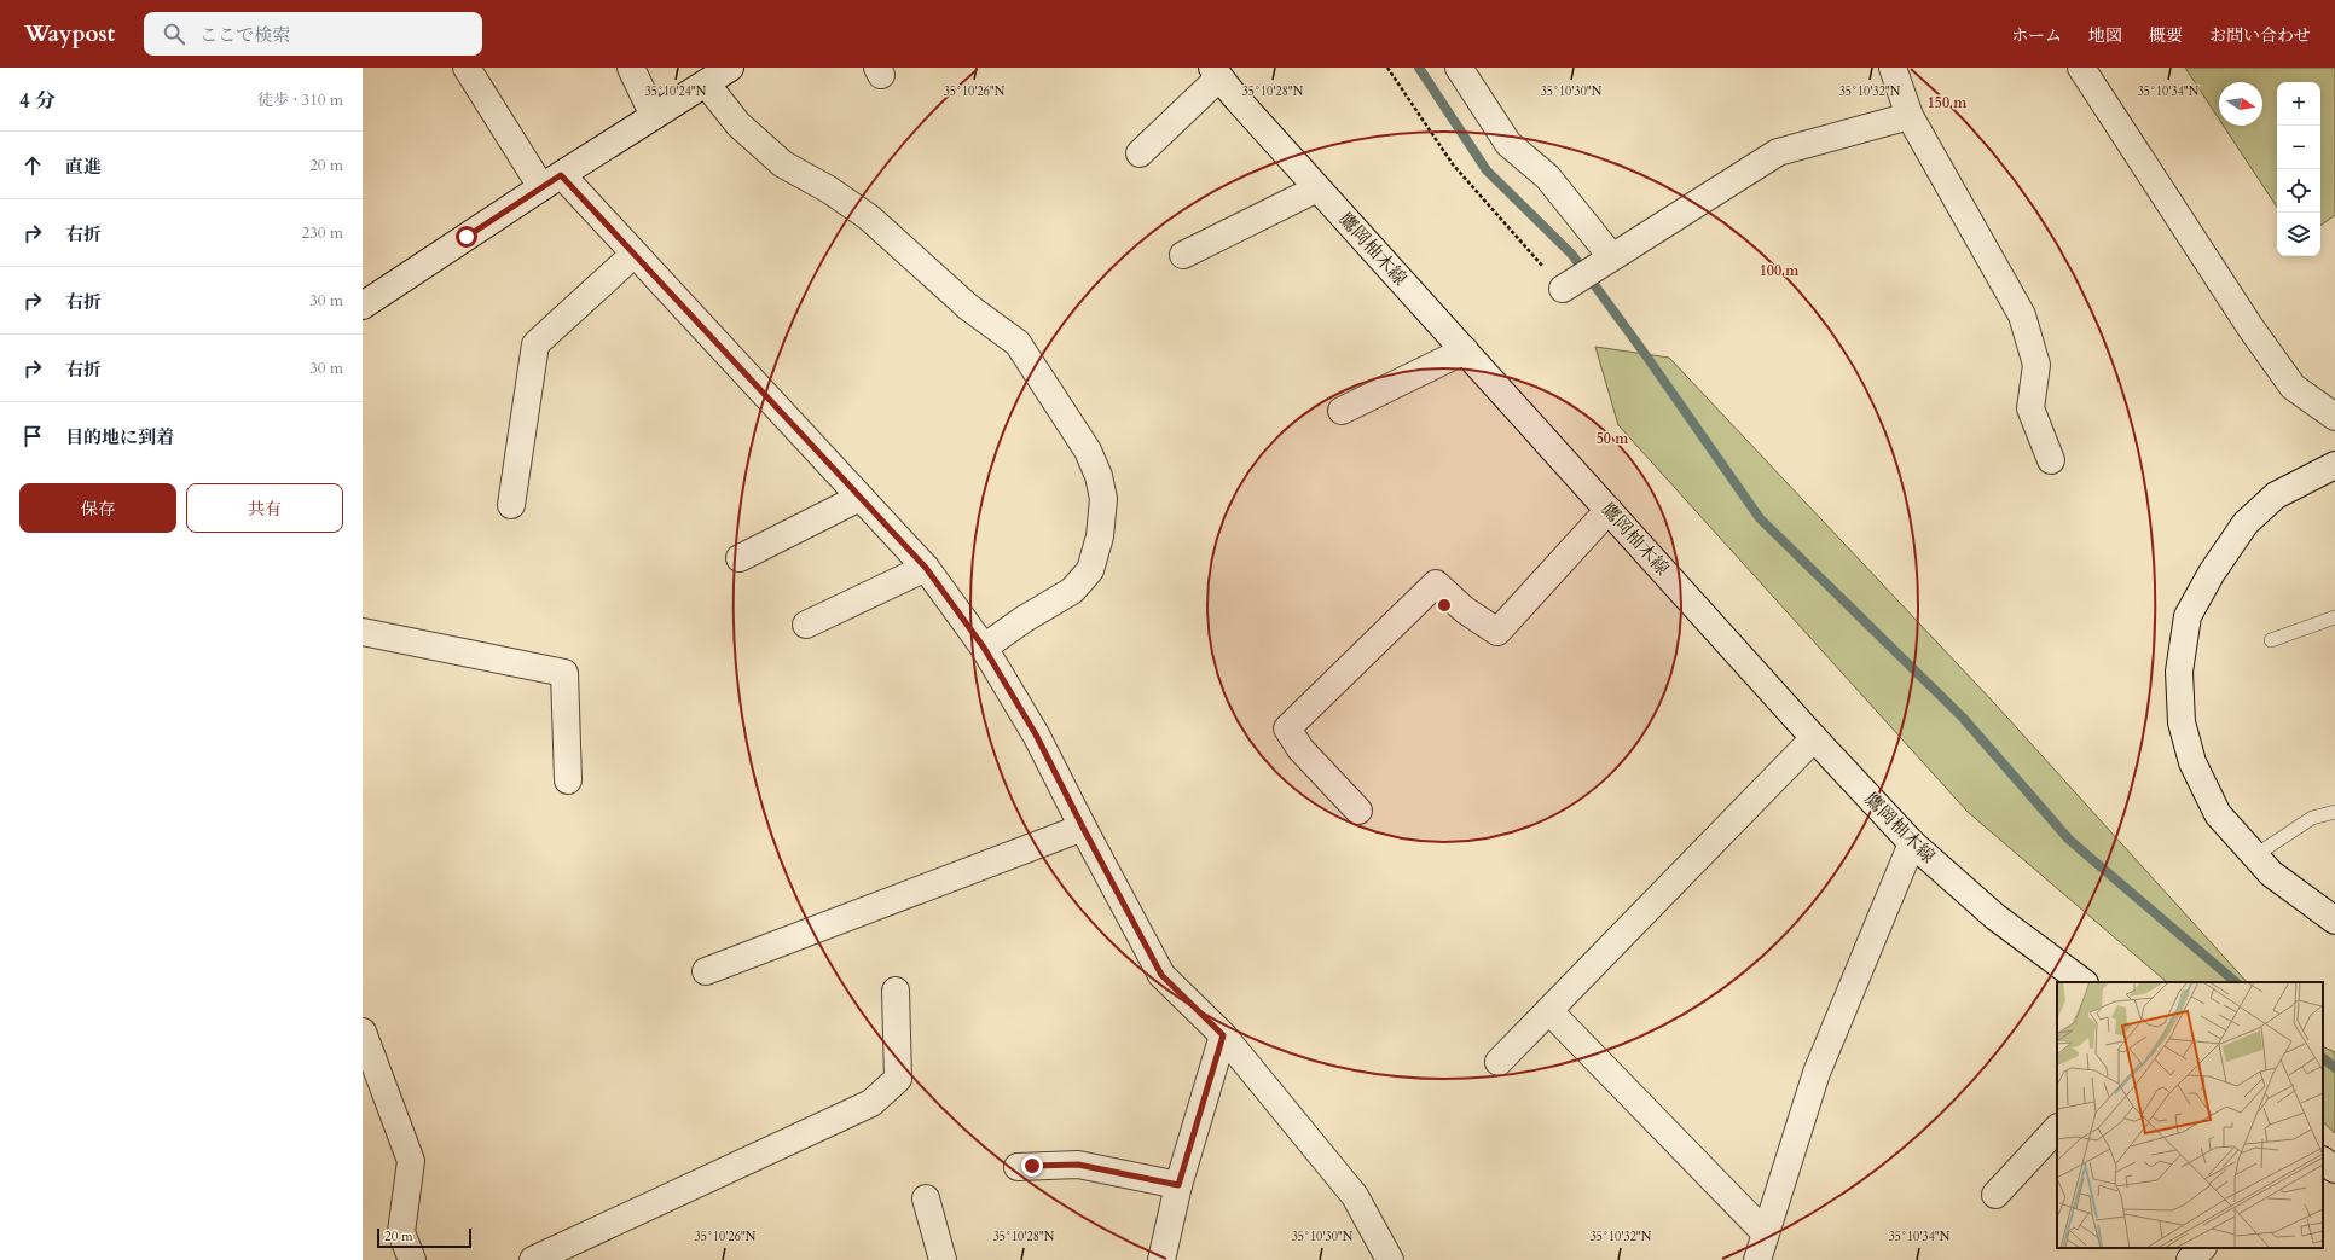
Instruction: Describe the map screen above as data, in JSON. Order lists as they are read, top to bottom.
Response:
{
  "streets": {
    "street": ["鷹岡柚木線"]
  },
  "scale_bar": "20 m",
  "north": "right",
  "page": {
    "header": "Waypost",
    "search": "ここで検索",
    "nav": [
      "ホーム",
      "地図",
      "概要",
      "お問い合わせ"
    ],
    "heading": ["4 分", "徒歩 · 310 m"],
    "map_buttons": ["+", "−"],
    "list": [
      ["直進", "20 m"],
      ["右折", "230 m"],
      ["右折", "30 m"],
      ["右折", "30 m"],
      "目的地に到着"
    ],
    "buttons": ["保存", "共有"],
    "scale": "20 m"
  },
  "coordinates": [
    "35°10'24\"N",
    "35°10'26\"N",
    "35°10'28\"N",
    "35°10'30\"N",
    "35°10'32\"N",
    "35°10'34\"N"
  ],
  "rings": ["150 m", "100 m", "50 m"]
}
